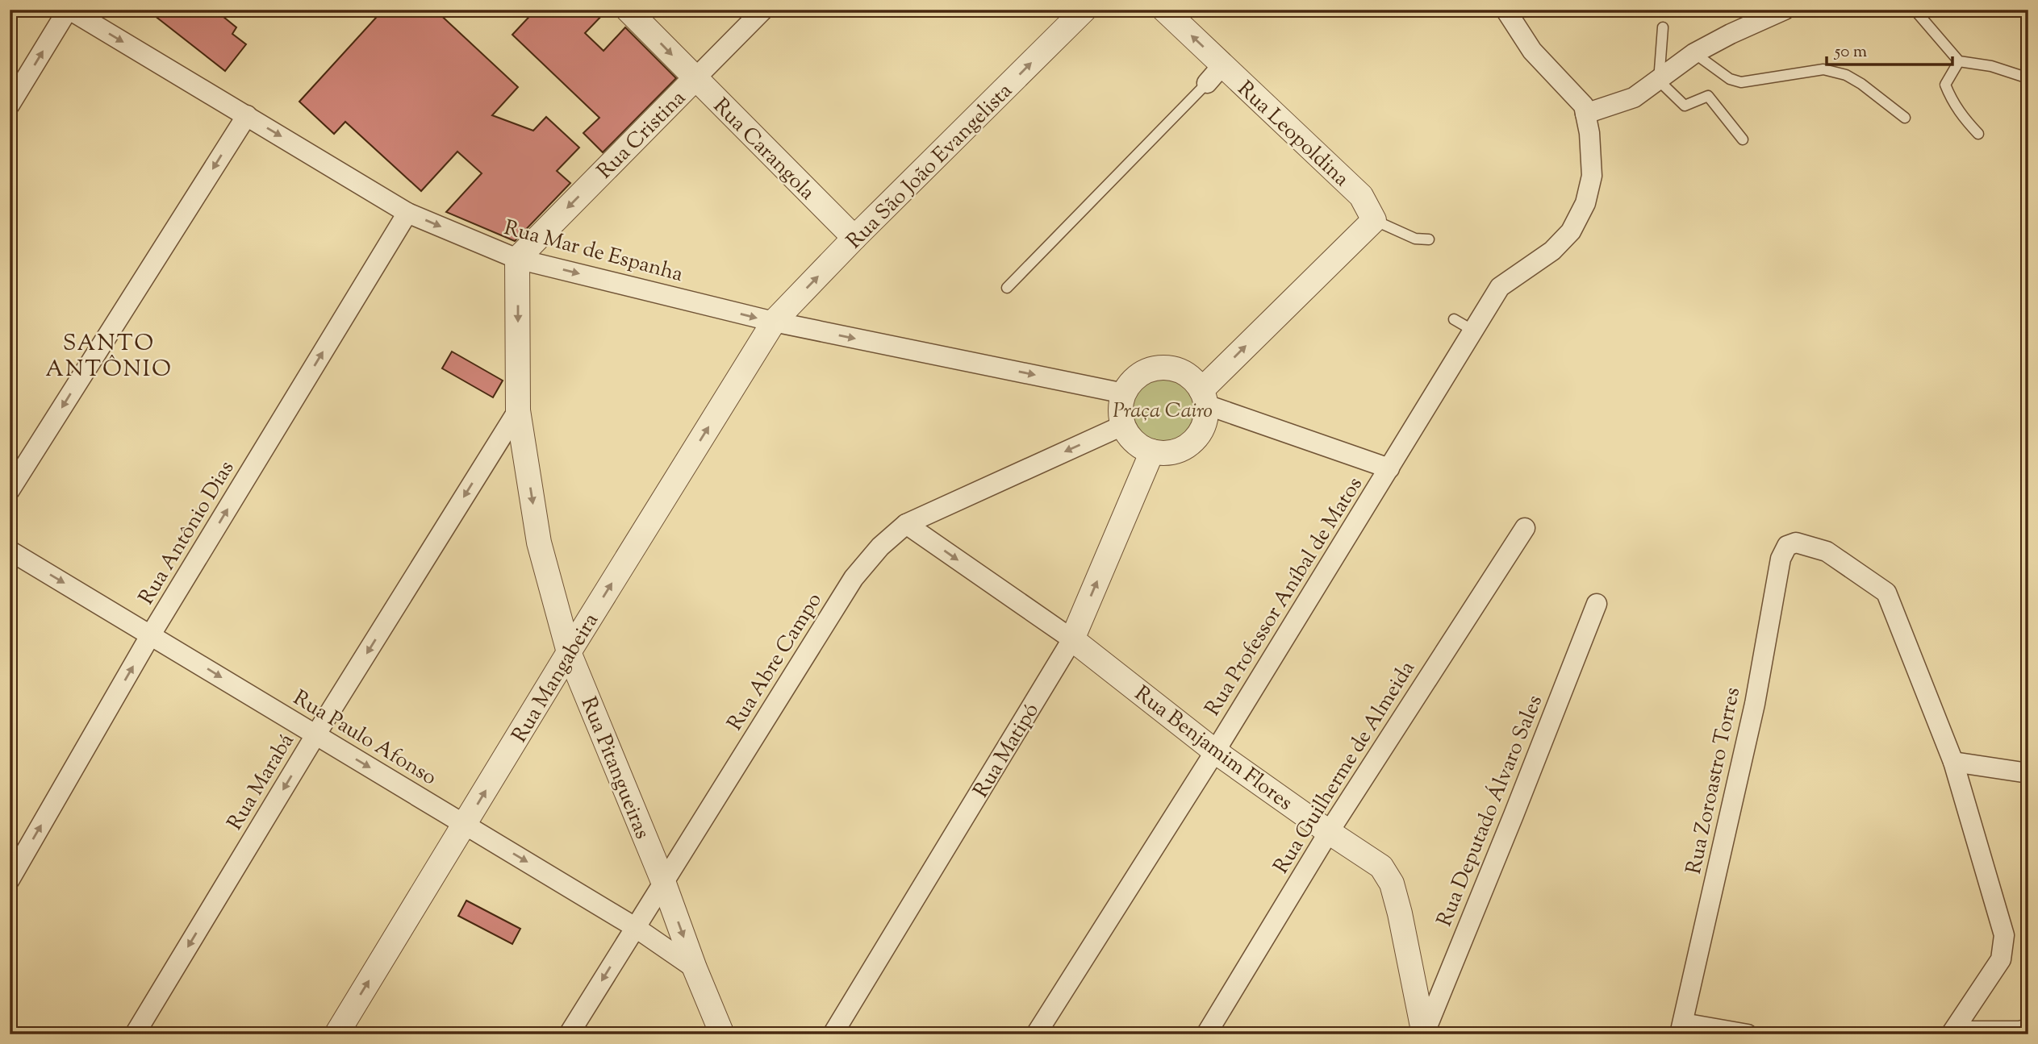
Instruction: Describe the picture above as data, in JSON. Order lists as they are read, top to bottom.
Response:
{
  "streets": {
    "street": [
      "Rua Leopoldina",
      "Rua Cristina",
      "Rua Carangola",
      "Rua São João Evangelista",
      "Rua Mar de Espanha",
      "Rua Antônio Dias",
      "Rua Professor Aníbal de Matos",
      "Rua Abre Campo",
      "Rua Mangabeira",
      "Rua Paulo Afonso",
      "Rua Benjamim Flores",
      "Rua Matipó",
      "Rua Guilherme de Almeida",
      "Rua Pitangueiras",
      "Rua Zoroastro Torres",
      "Rua Marabá",
      "Rua Deputado Álvaro Sales"
    ]
  },
  "crossings": [
    ["Rua Cristina", "Rua Carangola"],
    ["Rua Cristina", "Rua Mar de Espanha"],
    ["Rua Cristina", "Rua Pitangueiras"],
    ["Rua Carangola", "Rua São João Evangelista"],
    ["Rua São João Evangelista", "Rua Mar de Espanha"],
    ["Rua São João Evangelista", "Rua Mangabeira"],
    ["Rua Mar de Espanha", "Rua Antônio Dias"],
    ["Rua Mar de Espanha", "Rua Abre Campo"],
    ["Rua Mar de Espanha", "Rua Mangabeira"],
    ["Rua Mar de Espanha", "Rua Matipó"],
    ["Rua Mar de Espanha", "Rua Pitangueiras"],
    ["Rua Antônio Dias", "Rua Paulo Afonso"],
    ["Rua Professor Aníbal de Matos", "Rua Benjamim Flores"],
    ["Rua Abre Campo", "Rua Paulo Afonso"],
    ["Rua Abre Campo", "Rua Benjamim Flores"],
    ["Rua Abre Campo", "Rua Matipó"],
    ["Rua Abre Campo", "Rua Pitangueiras"],
    ["Rua Mangabeira", "Rua Paulo Afonso"],
    ["Rua Mangabeira", "Rua Pitangueiras"],
    ["Rua Paulo Afonso", "Rua Pitangueiras"],
    ["Rua Paulo Afonso", "Rua Marabá"],
    ["Rua Benjamim Flores", "Rua Matipó"],
    ["Rua Benjamim Flores", "Rua Guilherme de Almeida"],
    ["Rua Benjamim Flores", "Rua Deputado Álvaro Sales"],
    ["Rua Pitangueiras", "Rua Marabá"]
  ],
  "one_way": [
    "Rua Cristina",
    "Rua São João Evangelista",
    "Rua Mar de Espanha",
    "Rua Antônio Dias",
    "Rua Abre Campo",
    "Rua Mangabeira",
    "Rua Paulo Afonso",
    "Rua Pitangueiras",
    "Rua Marabá"
  ],
  "districts": ["SANTO ANTÔNIO"],
  "parks": ["Praça Cairo"],
  "scale_bar": "50 m"
}
